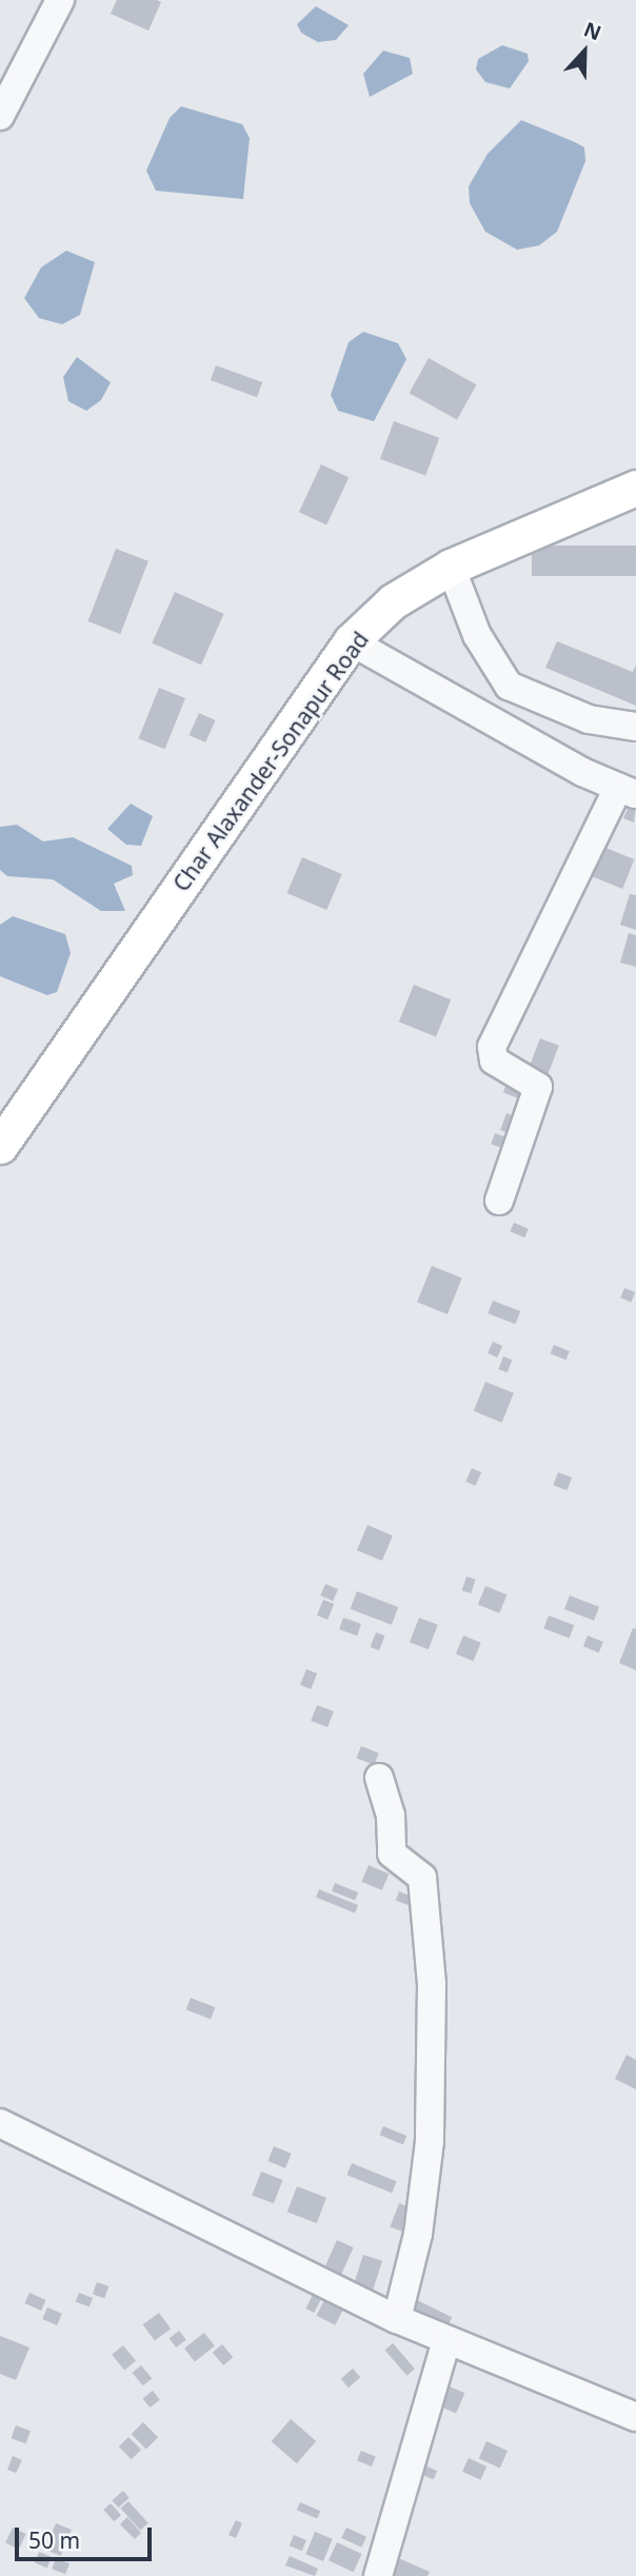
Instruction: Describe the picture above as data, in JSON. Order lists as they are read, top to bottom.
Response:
{
  "streets": {
    "main road": ["Char Alaxander-Sonapur Road"]
  },
  "scale_bar": "50 m",
  "north": "top"
}
